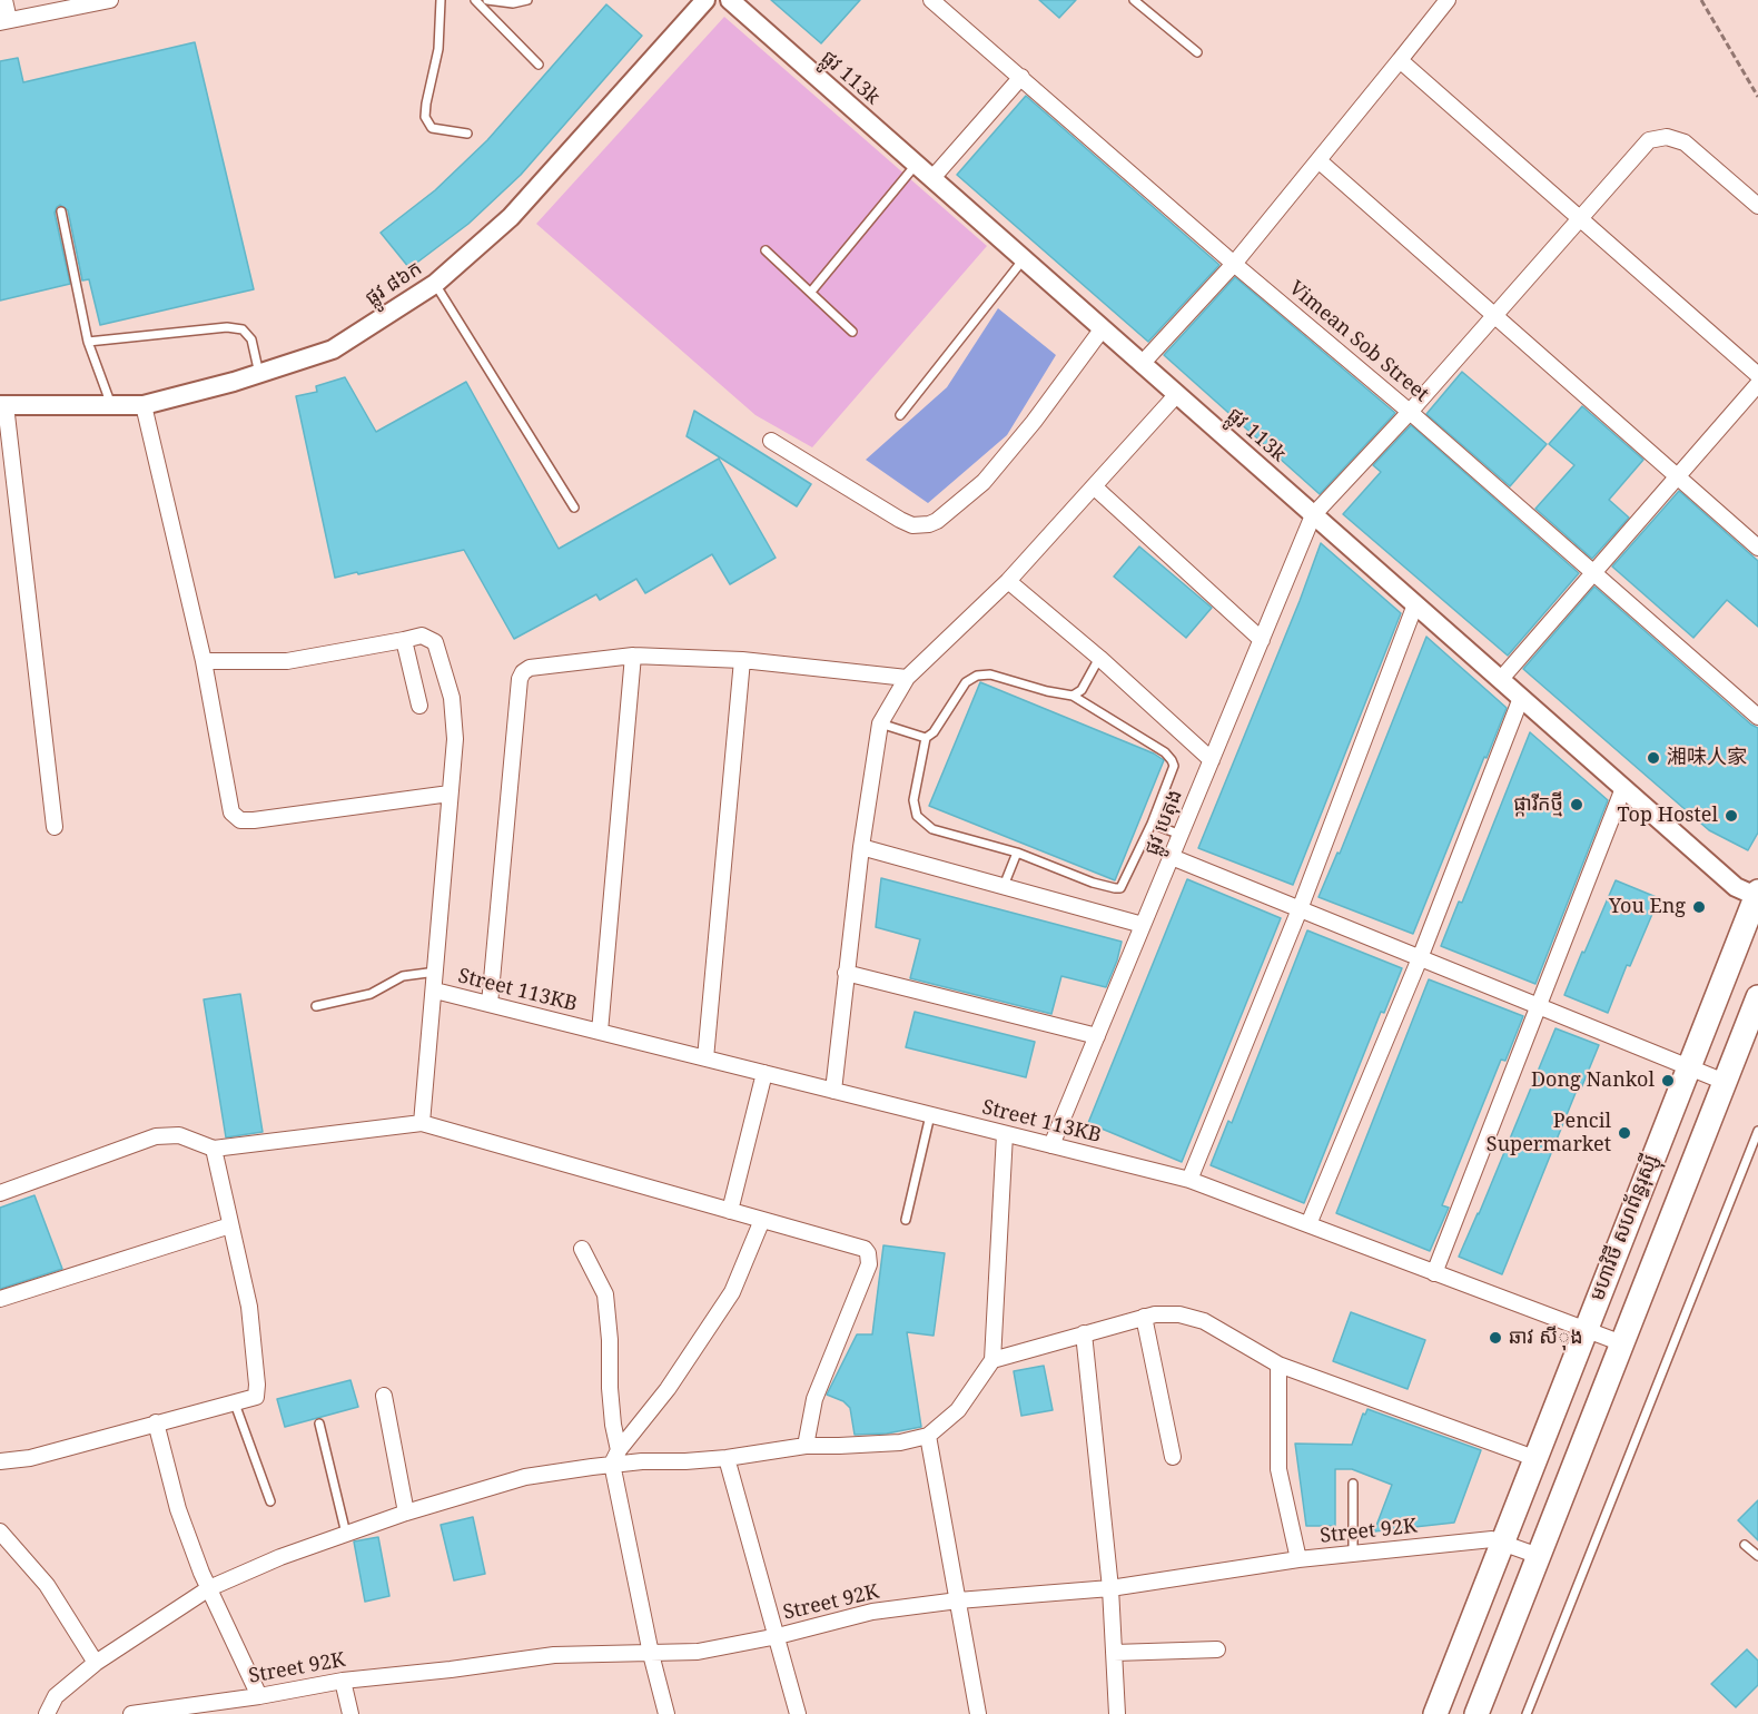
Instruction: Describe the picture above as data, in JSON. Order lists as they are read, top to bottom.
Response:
{
  "streets": {
    "highway": ["មហាវិថី សហព័ន្ធរុស្ស៊ី"],
    "street": [
      "ផ្លូវ 113k",
      "ផ្លូវ ៨៦ក",
      "Vimean Sob Street",
      "ផ្លូវ បេតុង",
      "Street 113KB",
      "Street 92K"
    ]
  },
  "crossings": [
    ["ផ្លូវ 113k", "ផ្លូវ បេតុង"],
    ["ផ្លូវ 113k", "មហាវិថី សហព័ន្ធរុស្ស៊ី"],
    ["ផ្លូវ បេតុង", "Street 113KB"],
    ["Street 113KB", "មហាវិថី សហព័ន្ធរុស្ស៊ី"],
    ["មហាវិថី សហព័ន្ធរុស្ស៊ី", "Street 92K"]
  ],
  "places": [
    "湘味人家",
    "ផ្ការីកថ្មី",
    "Top Hostel",
    "You Eng",
    "Dong Nankol",
    "Pencil Supermarket",
    "ឆាវ សីុង"
  ]
}
